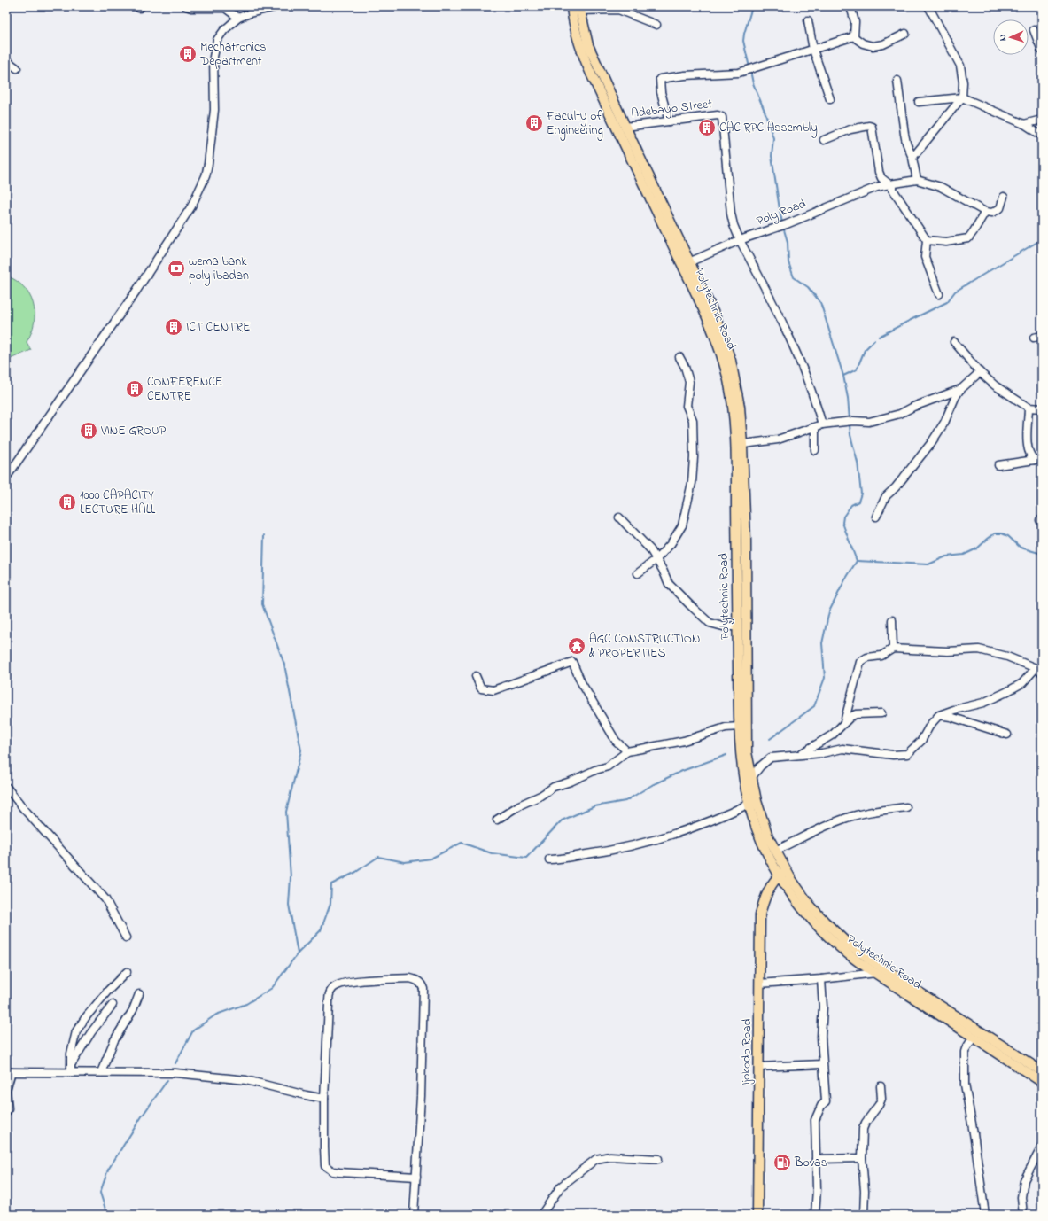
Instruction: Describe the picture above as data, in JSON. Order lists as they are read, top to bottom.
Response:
{
  "streets": {
    "main road": ["Polytechnic Road", "Ijokodo Road"],
    "street": ["Adebayo Street", "Poly Road"]
  },
  "crossings": [
    ["Adebayo Street", "Poly Road"],
    ["Adebayo Street", "Polytechnic Road"],
    ["Poly Road", "Polytechnic Road"],
    ["Polytechnic Road", "Ijokodo Road"]
  ],
  "places": {
    "building": [
      "Mechatronics Department",
      "Faculty of Engineering",
      "CAC RPC Assembly",
      "ICT CENTRE",
      "CONFERENCE CENTRE",
      "VINE GROUP",
      "1000 CAPACITY LECTURE HALL"
    ],
    "bank": ["wema bank poly ibadan"],
    "temple": ["AGC CONSTRUCTION & PROPERTIES"],
    "fuel station": ["Bovas"]
  },
  "north": "left"
}
